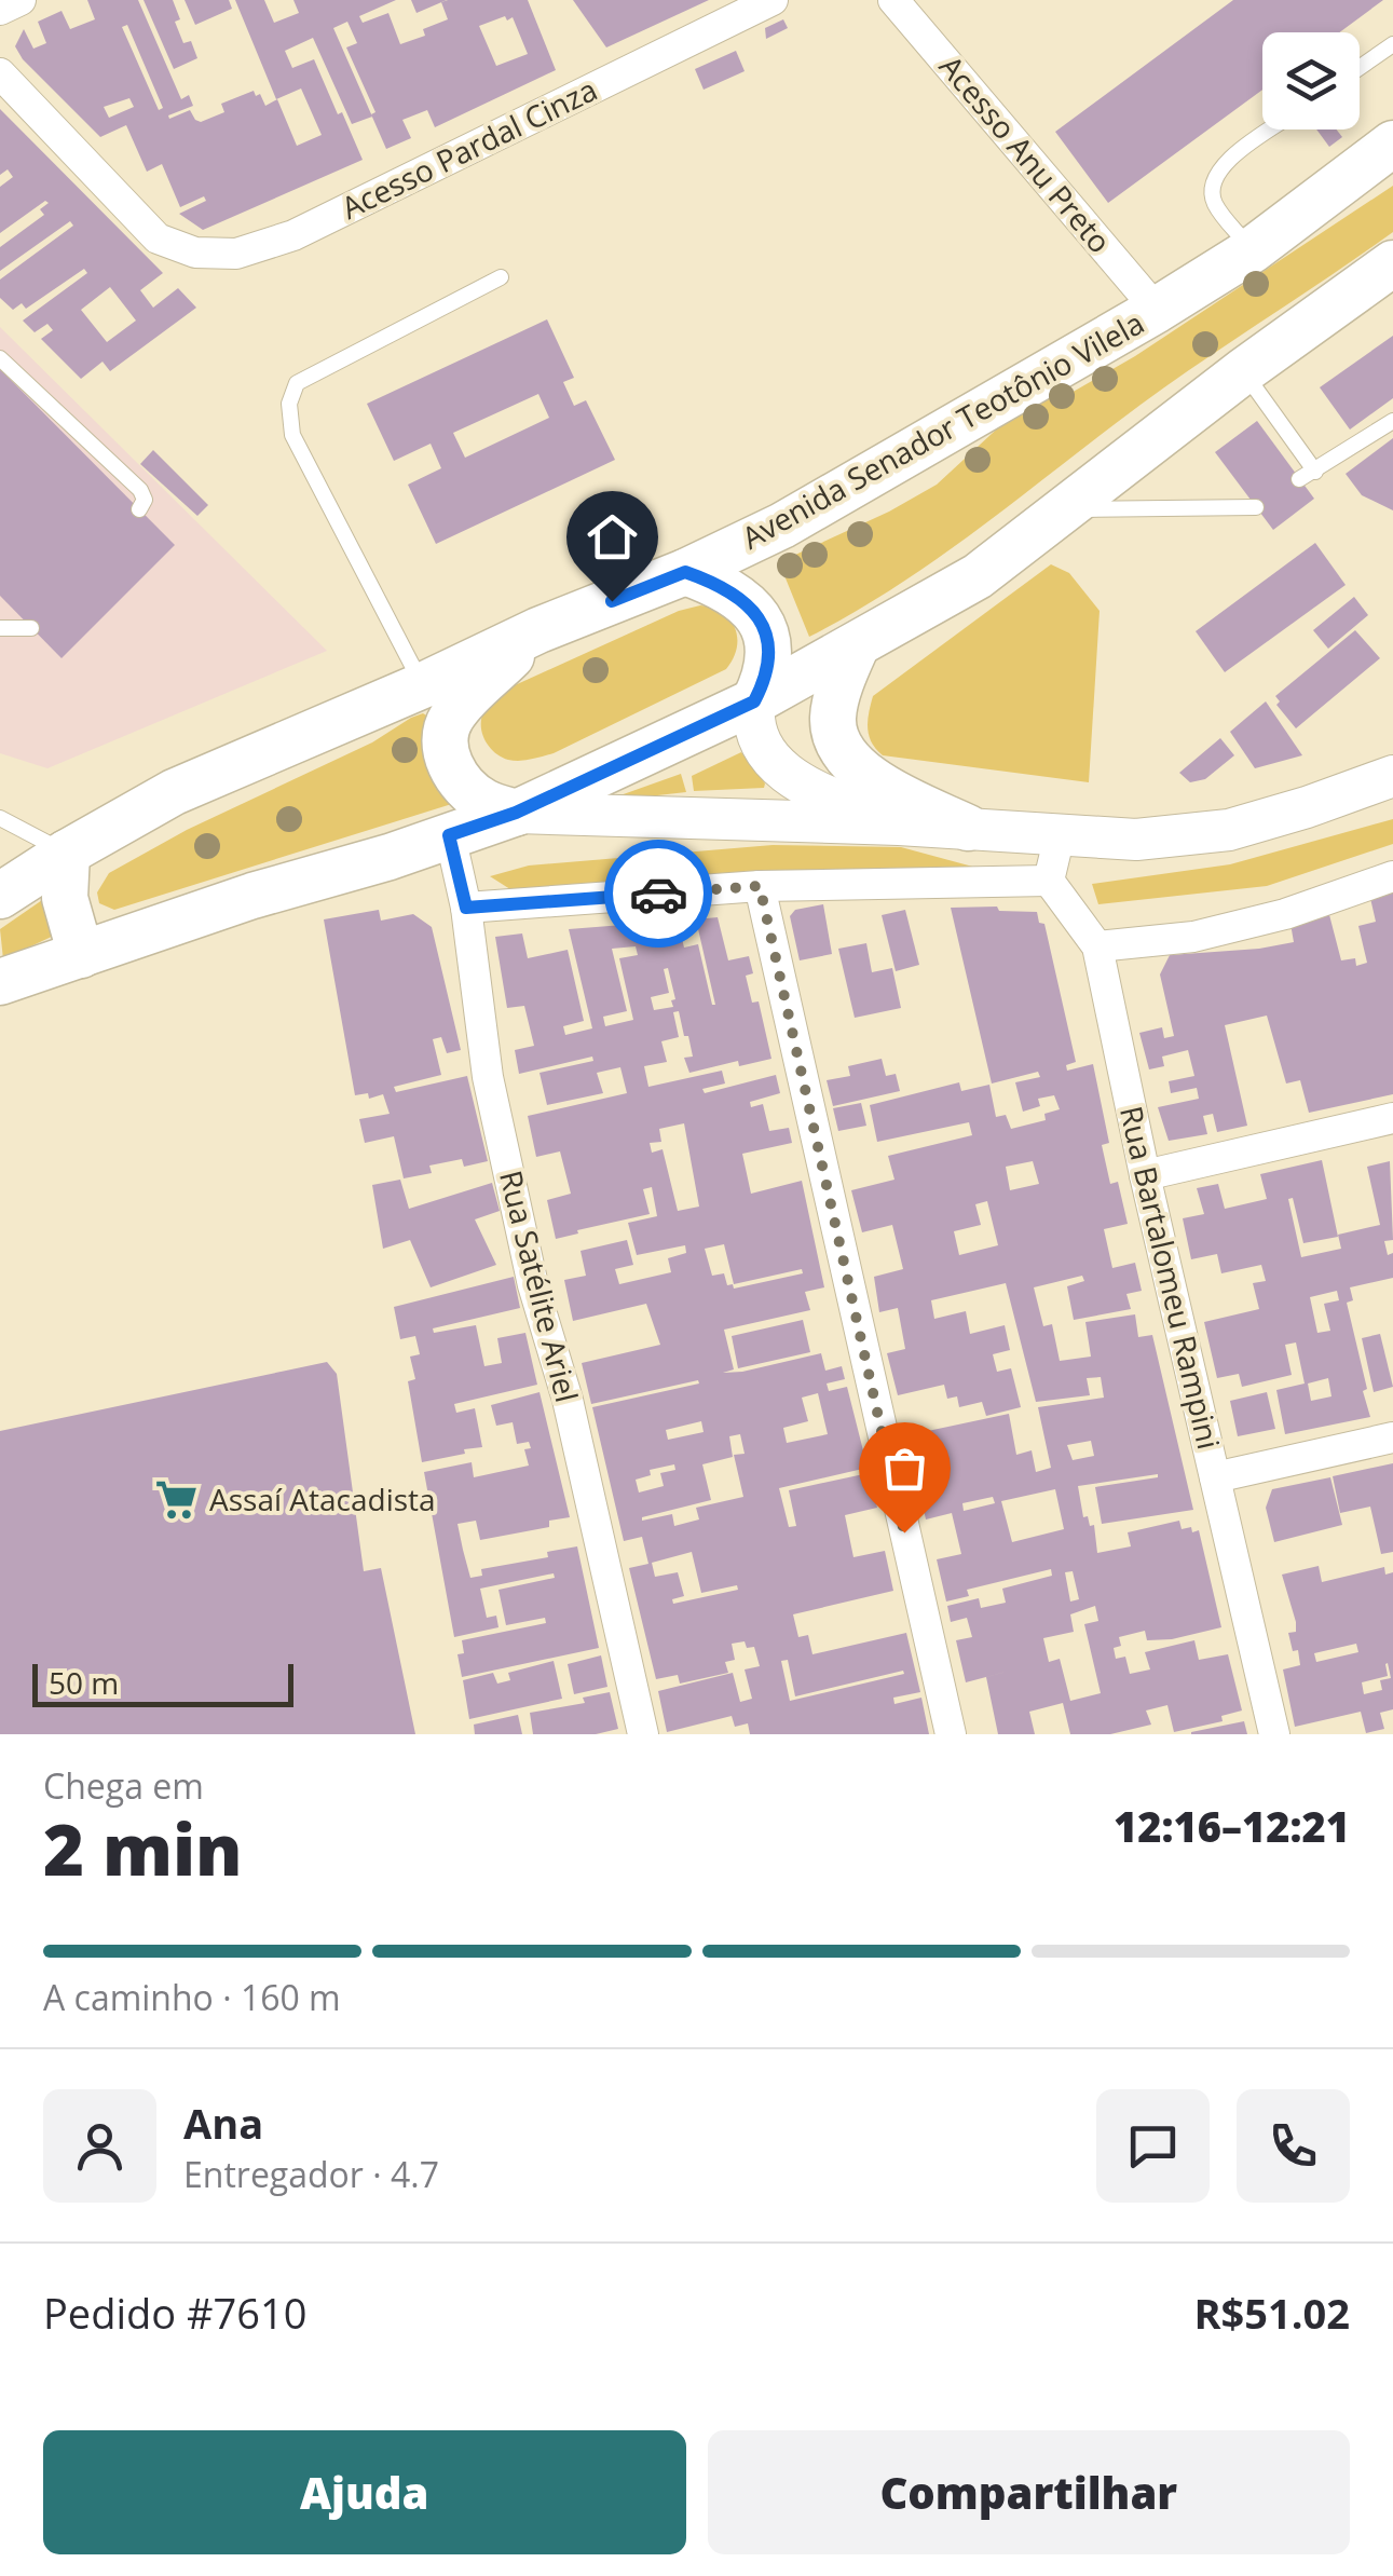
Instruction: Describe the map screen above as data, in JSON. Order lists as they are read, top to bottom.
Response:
{
  "streets": {
    "main road": ["Avenida Senador Teotônio Vilela"],
    "street": [
      "Acesso Pardal Cinza",
      "Acesso Anu Preto",
      "Rua Bartalomeu Rampini",
      "Rua Satélite Ariel"
    ]
  },
  "crossings": [
    ["Acesso Anu Preto", "Avenida Senador Teotônio Vilela"]
  ],
  "places": {
    "supermarket": ["Assaí Atacadista"]
  },
  "scale_bar": "50 m",
  "page": {
    "scale": "50 m",
    "heading": ["2 min", "Chega em", "12:16–12:21"],
    "panel": [
      "Ana",
      "Entregador · 4.7",
      "Pedido #7610",
      "R$51.02"
    ],
    "bar": "A caminho · 160 m",
    "buttons": ["Ajuda", "Compartilhar"]
  }
}
